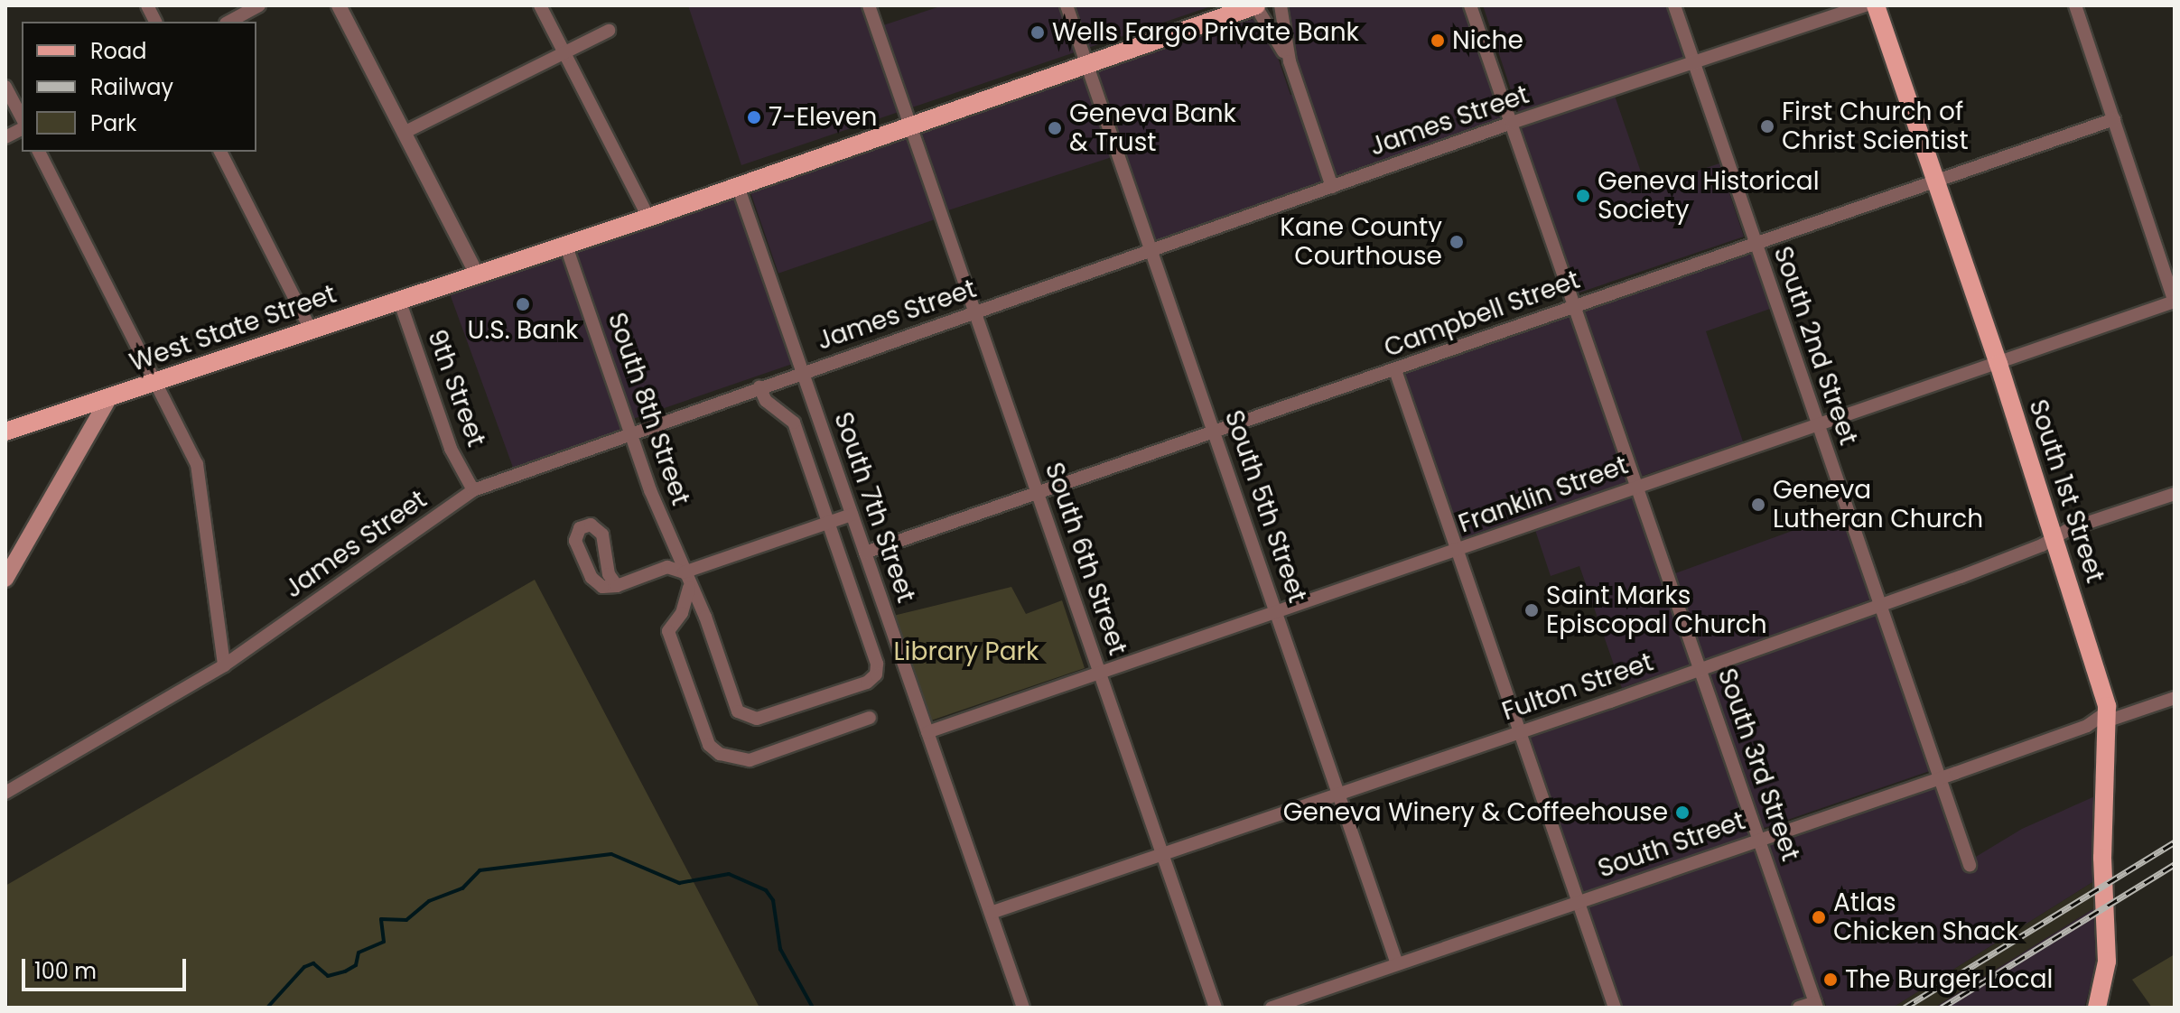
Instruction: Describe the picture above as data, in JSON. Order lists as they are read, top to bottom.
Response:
{
  "streets": {
    "main road": ["West State Street", "South 1st Street"],
    "street": [
      "James Street",
      "Campbell Street",
      "South 2nd Street",
      "9th Street",
      "South 8th Street",
      "Franklin Street",
      "South 5th Street",
      "South 7th Street",
      "South 6th Street",
      "Fulton Street",
      "South 3rd Street",
      "South Street"
    ]
  },
  "crossings": [
    ["James Street", "South 2nd Street"],
    ["James Street", "9th Street"],
    ["James Street", "South 8th Street"],
    ["James Street", "South 5th Street"],
    ["James Street", "South 7th Street"],
    ["James Street", "South 6th Street"],
    ["James Street", "South 3rd Street"],
    ["Campbell Street", "South 2nd Street"],
    ["Campbell Street", "South 1st Street"],
    ["Campbell Street", "South 5th Street"],
    ["Campbell Street", "South 7th Street"],
    ["Campbell Street", "South 6th Street"],
    ["Campbell Street", "South 3rd Street"],
    ["West State Street", "9th Street"],
    ["West State Street", "South 8th Street"],
    ["West State Street", "South 5th Street"],
    ["West State Street", "South 7th Street"],
    ["West State Street", "South 6th Street"],
    ["South 2nd Street", "Franklin Street"],
    ["South 2nd Street", "Fulton Street"],
    ["South 2nd Street", "South Street"],
    ["South 1st Street", "Franklin Street"],
    ["South 1st Street", "Fulton Street"],
    ["South 1st Street", "South Street"],
    ["Franklin Street", "South 5th Street"],
    ["Franklin Street", "South 7th Street"],
    ["Franklin Street", "South 6th Street"],
    ["Franklin Street", "South 3rd Street"],
    ["South 5th Street", "Fulton Street"],
    ["South 5th Street", "South Street"],
    ["South 7th Street", "Fulton Street"],
    ["South 6th Street", "Fulton Street"],
    ["Fulton Street", "South 3rd Street"],
    ["South 3rd Street", "South Street"]
  ],
  "parks": ["Library Park"],
  "places": [
    "Wells Fargo Private Bank",
    "Niche",
    "7-Eleven",
    "First Church of Christ Scientist",
    "Geneva Bank & Trust",
    "Geneva Historical Society",
    "Kane County Courthouse",
    "U.S. Bank",
    "Geneva Lutheran Church",
    "Saint Marks Episcopal Church",
    "Geneva Winery & Coffeehouse",
    "Atlas Chicken Shack",
    "The Burger Local"
  ],
  "legend": ["Road", "Railway", "Park"],
  "scale_bar": "100 m"
}
